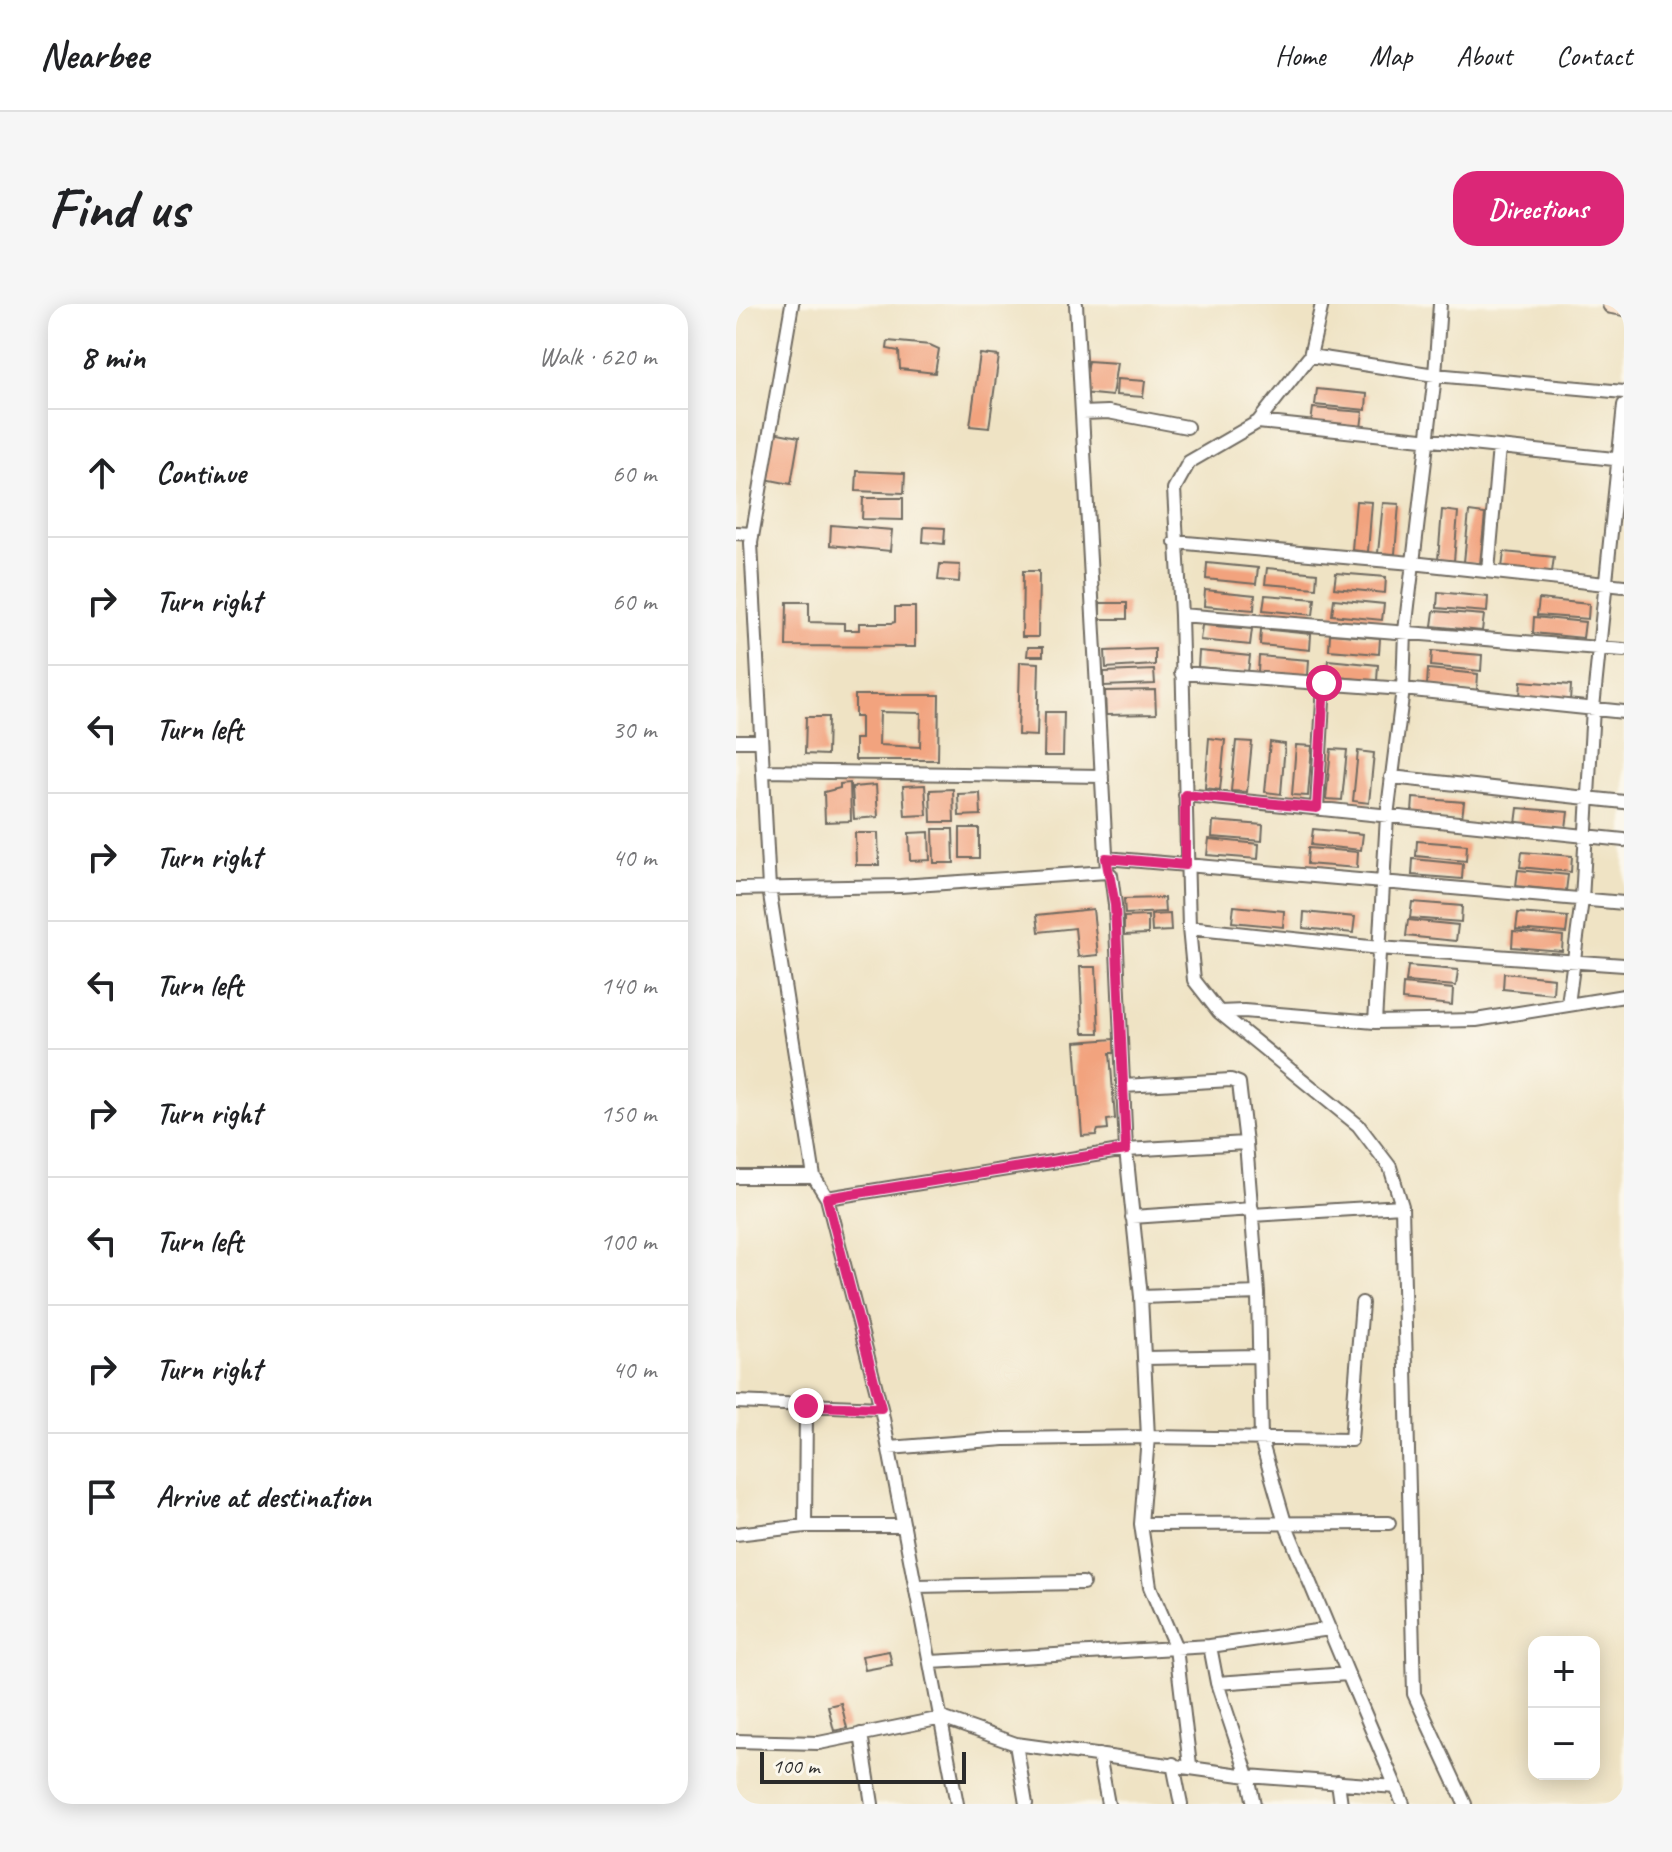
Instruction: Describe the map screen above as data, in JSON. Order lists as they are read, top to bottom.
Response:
{
  "scale_bar": "100 m",
  "page": {
    "header": "Nearbee",
    "nav": [
      "Home",
      "Map",
      "About",
      "Contact"
    ],
    "buttons": "Directions",
    "title": "Find us",
    "heading": ["8 min", "Walk · 620 m"],
    "list": [
      ["Continue", "60 m"],
      ["Turn right", "60 m"],
      ["Turn left", "30 m"],
      ["Turn right", "40 m"],
      ["Turn left", "140 m"],
      ["Turn right", "150 m"],
      ["Turn left", "100 m"],
      ["Turn right", "40 m"],
      "Arrive at destination"
    ],
    "map_buttons": ["+", "−"],
    "scale": "100 m"
  }
}
